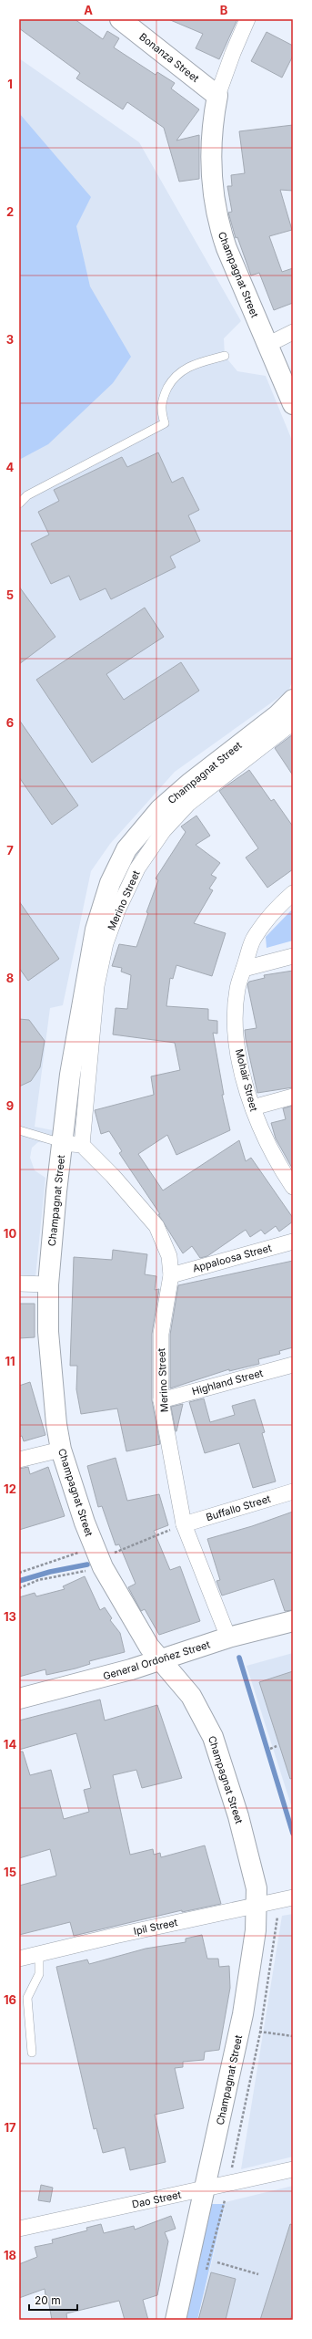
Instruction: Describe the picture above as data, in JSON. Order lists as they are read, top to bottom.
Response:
{
  "streets": {
    "street": [
      "Bonanza Street",
      "Champagnat Street",
      "Merino Street",
      "Mohair Street",
      "Appaloosa Street",
      "Highland Street",
      "Buffallo Street",
      "General Ordoñez Street",
      "Ipil Street",
      "Dao Street"
    ]
  },
  "crossings": [
    ["Bonanza Street", "Champagnat Street"],
    ["Champagnat Street", "General Ordoñez Street"],
    ["Champagnat Street", "Ipil Street"],
    ["Champagnat Street", "Dao Street"],
    ["Merino Street", "Appaloosa Street"],
    ["Merino Street", "Highland Street"],
    ["Merino Street", "Buffallo Street"],
    ["Merino Street", "General Ordoñez Street"]
  ],
  "scale_bar": "20 m",
  "grid": {
    "columns": ["A", "B"],
    "rows": [
      "1",
      "2",
      "3",
      "4",
      "5",
      "6",
      "7",
      "8",
      "9",
      "10",
      "11",
      "12",
      "13",
      "14",
      "15",
      "16",
      "17",
      "18"
    ]
  }
}
